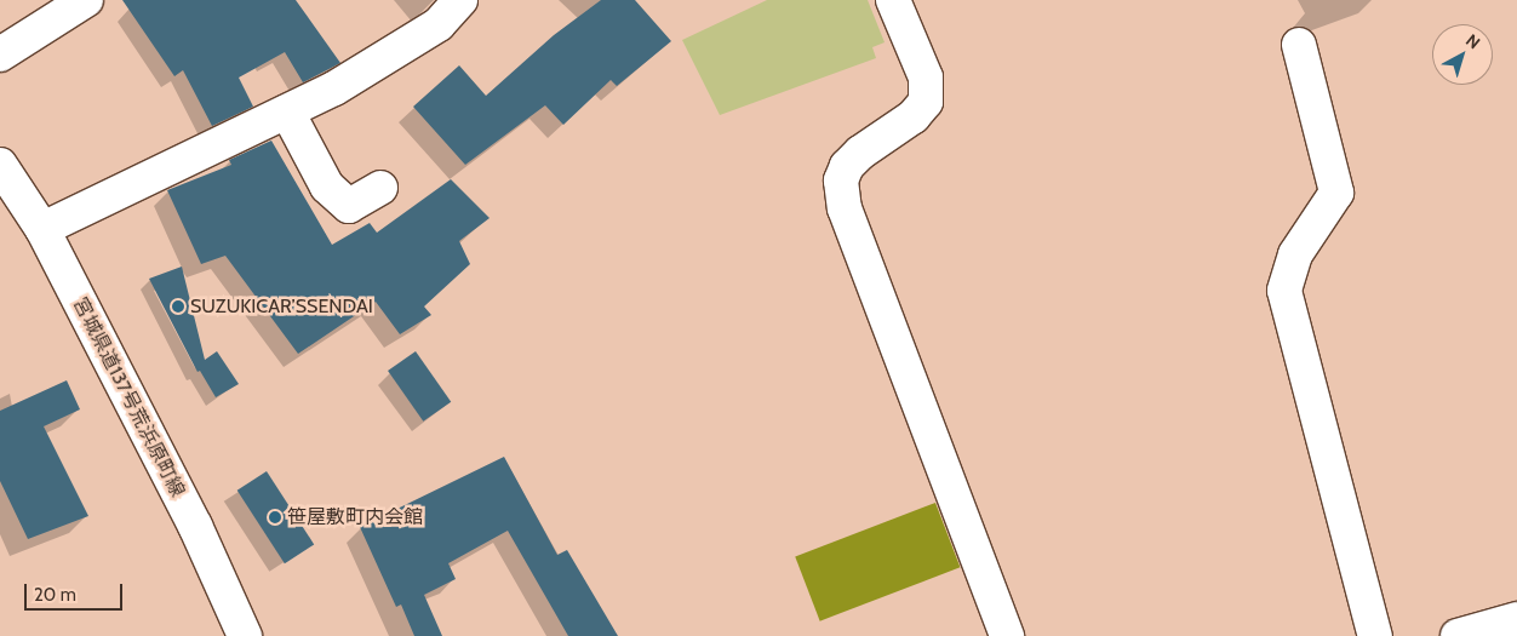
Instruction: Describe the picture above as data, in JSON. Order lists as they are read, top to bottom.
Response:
{
  "streets": {
    "street": ["宮城県道137号荒浜原町線"]
  },
  "places": ["SUZUKICAR’SSENDAI", "笹屋敷町内会館"],
  "scale_bar": "20 m",
  "north": "top right"
}
